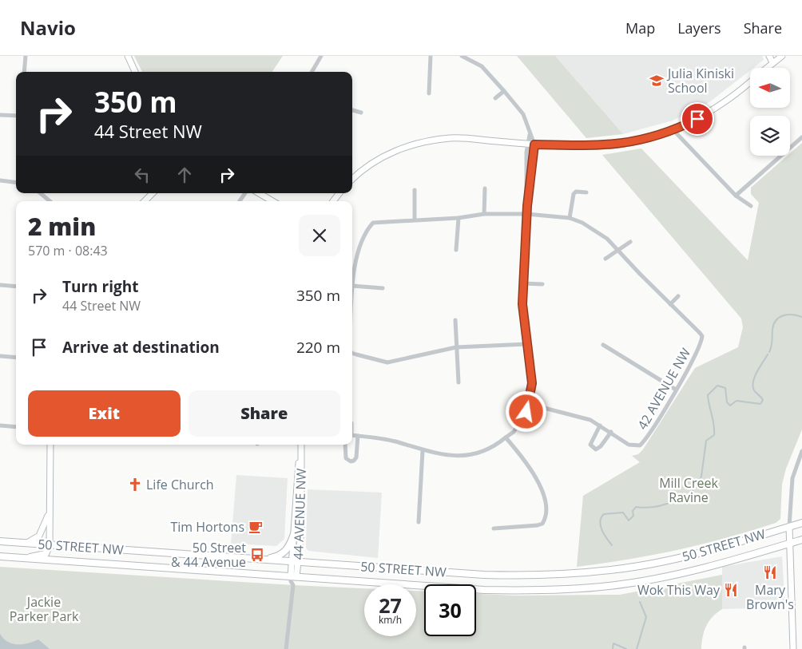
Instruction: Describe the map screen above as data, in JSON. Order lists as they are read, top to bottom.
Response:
{
  "streets": {
    "main road": ["50 STREET NW"],
    "street": ["42 AVENUE NW", "44 AVENUE NW"]
  },
  "crossings": [
    ["44 AVENUE NW", "50 STREET NW"]
  ],
  "parks": ["Mill Creek Ravine", "Jackie Parker Park"],
  "places": {
    "school or university": ["Julia Kiniski School"],
    "church": ["Life Church"],
    "cafe": ["Tim Hortons"],
    "bus stop": ["50 Street & 44 Avenue"],
    "restaurant": ["Mary Brown's", "Wok This Way"]
  },
  "north": "left",
  "page": {
    "header": "Navio",
    "nav": ["Map", "Layers", "Share"],
    "turn": ["350 m", "44 Street NW"],
    "heading": ["2 min", "570 m · 08:43"],
    "list": [
      {
        "name": "Turn right",
        "note": "44 Street NW",
        "value": "350 m"
      },
      {
        "name": "Arrive at destination",
        "value": "220 m"
      }
    ],
    "buttons": ["Exit", "Share"],
    "speed": "27 km/h",
    "limit": "30"
  }
}
